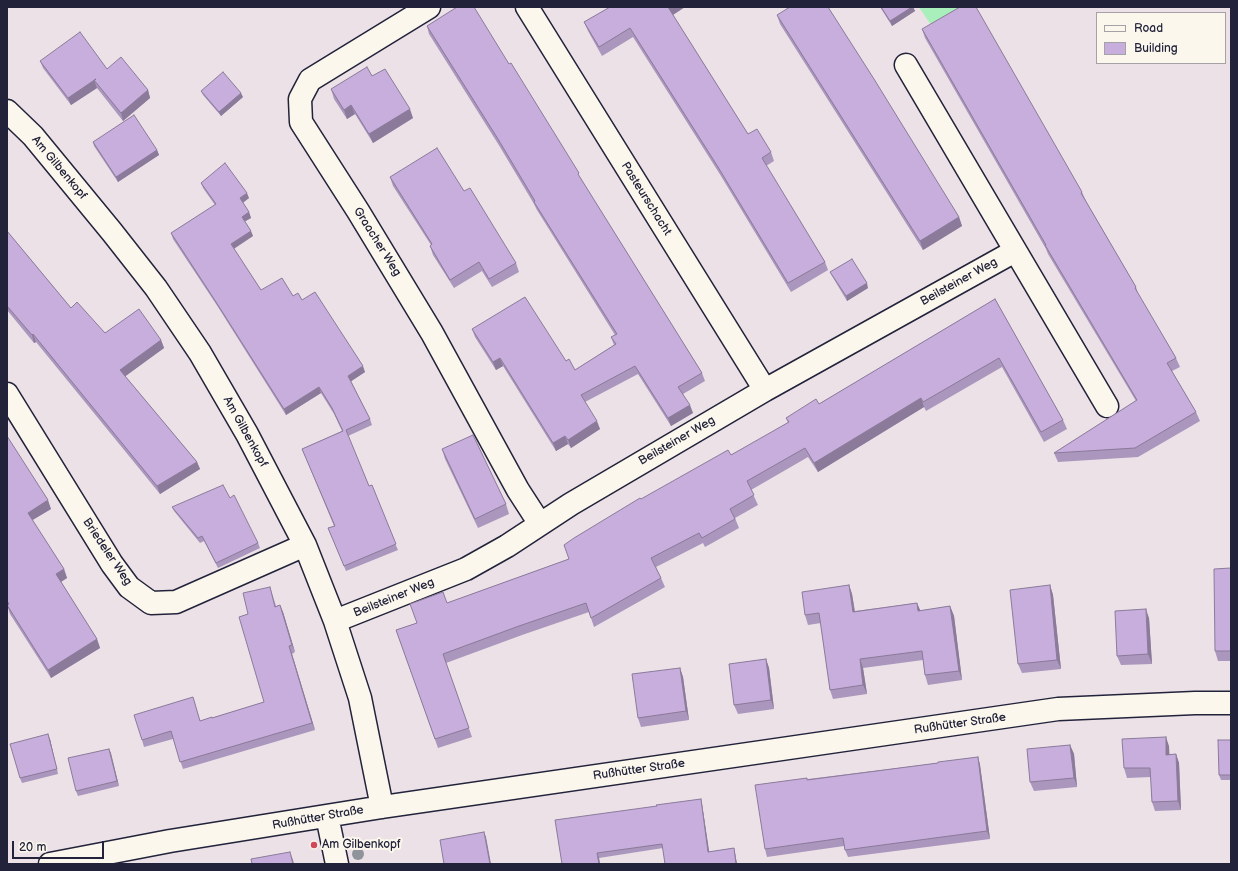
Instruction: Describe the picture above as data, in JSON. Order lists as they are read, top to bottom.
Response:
{
  "streets": {
    "street": [
      "Am Gilbenkopf",
      "Pasteurschacht",
      "Graacher Weg",
      "Beilsteiner Weg",
      "Briedeler Weg",
      "Rußhütter Straße"
    ]
  },
  "crossings": [
    ["Am Gilbenkopf", "Beilsteiner Weg"],
    ["Am Gilbenkopf", "Briedeler Weg"],
    ["Am Gilbenkopf", "Rußhütter Straße"],
    ["Pasteurschacht", "Beilsteiner Weg"],
    ["Graacher Weg", "Beilsteiner Weg"]
  ],
  "places": ["Am Gilbenkopf"],
  "legend": ["Road", "Building"],
  "scale_bar": "20 m"
}
